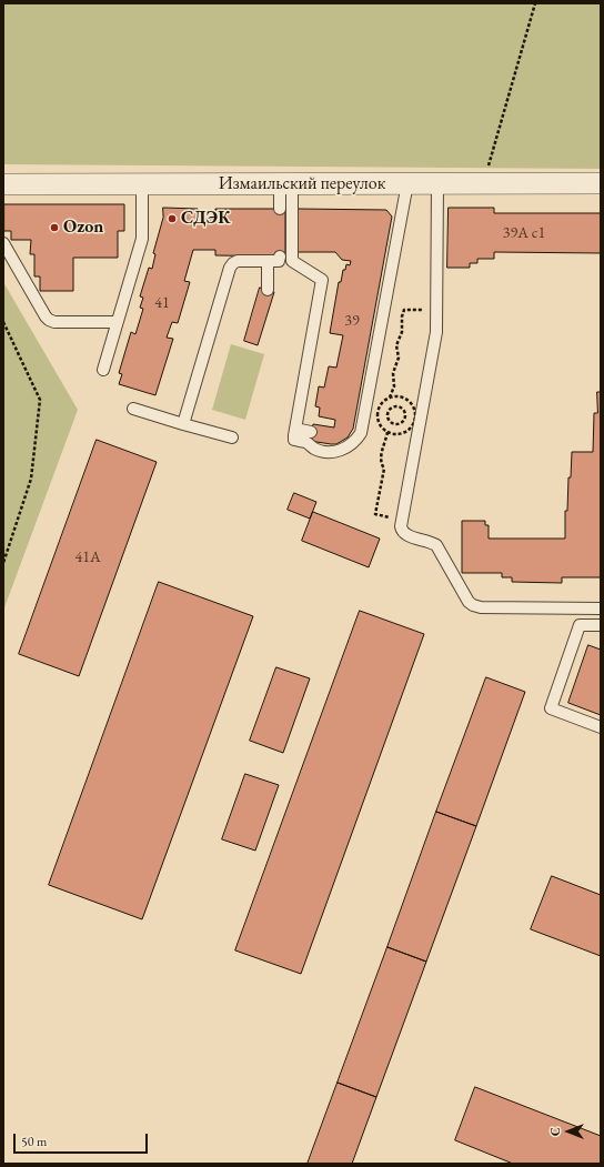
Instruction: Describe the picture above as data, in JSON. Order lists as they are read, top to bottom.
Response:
{
  "streets": {
    "street": ["Измаильский переулок"]
  },
  "places": ["СДЭК", "Ozon"],
  "house_numbers": [
    "39А с1",
    "41",
    "39",
    "41А"
  ],
  "scale_bar": "50 m",
  "north": "left"
}
